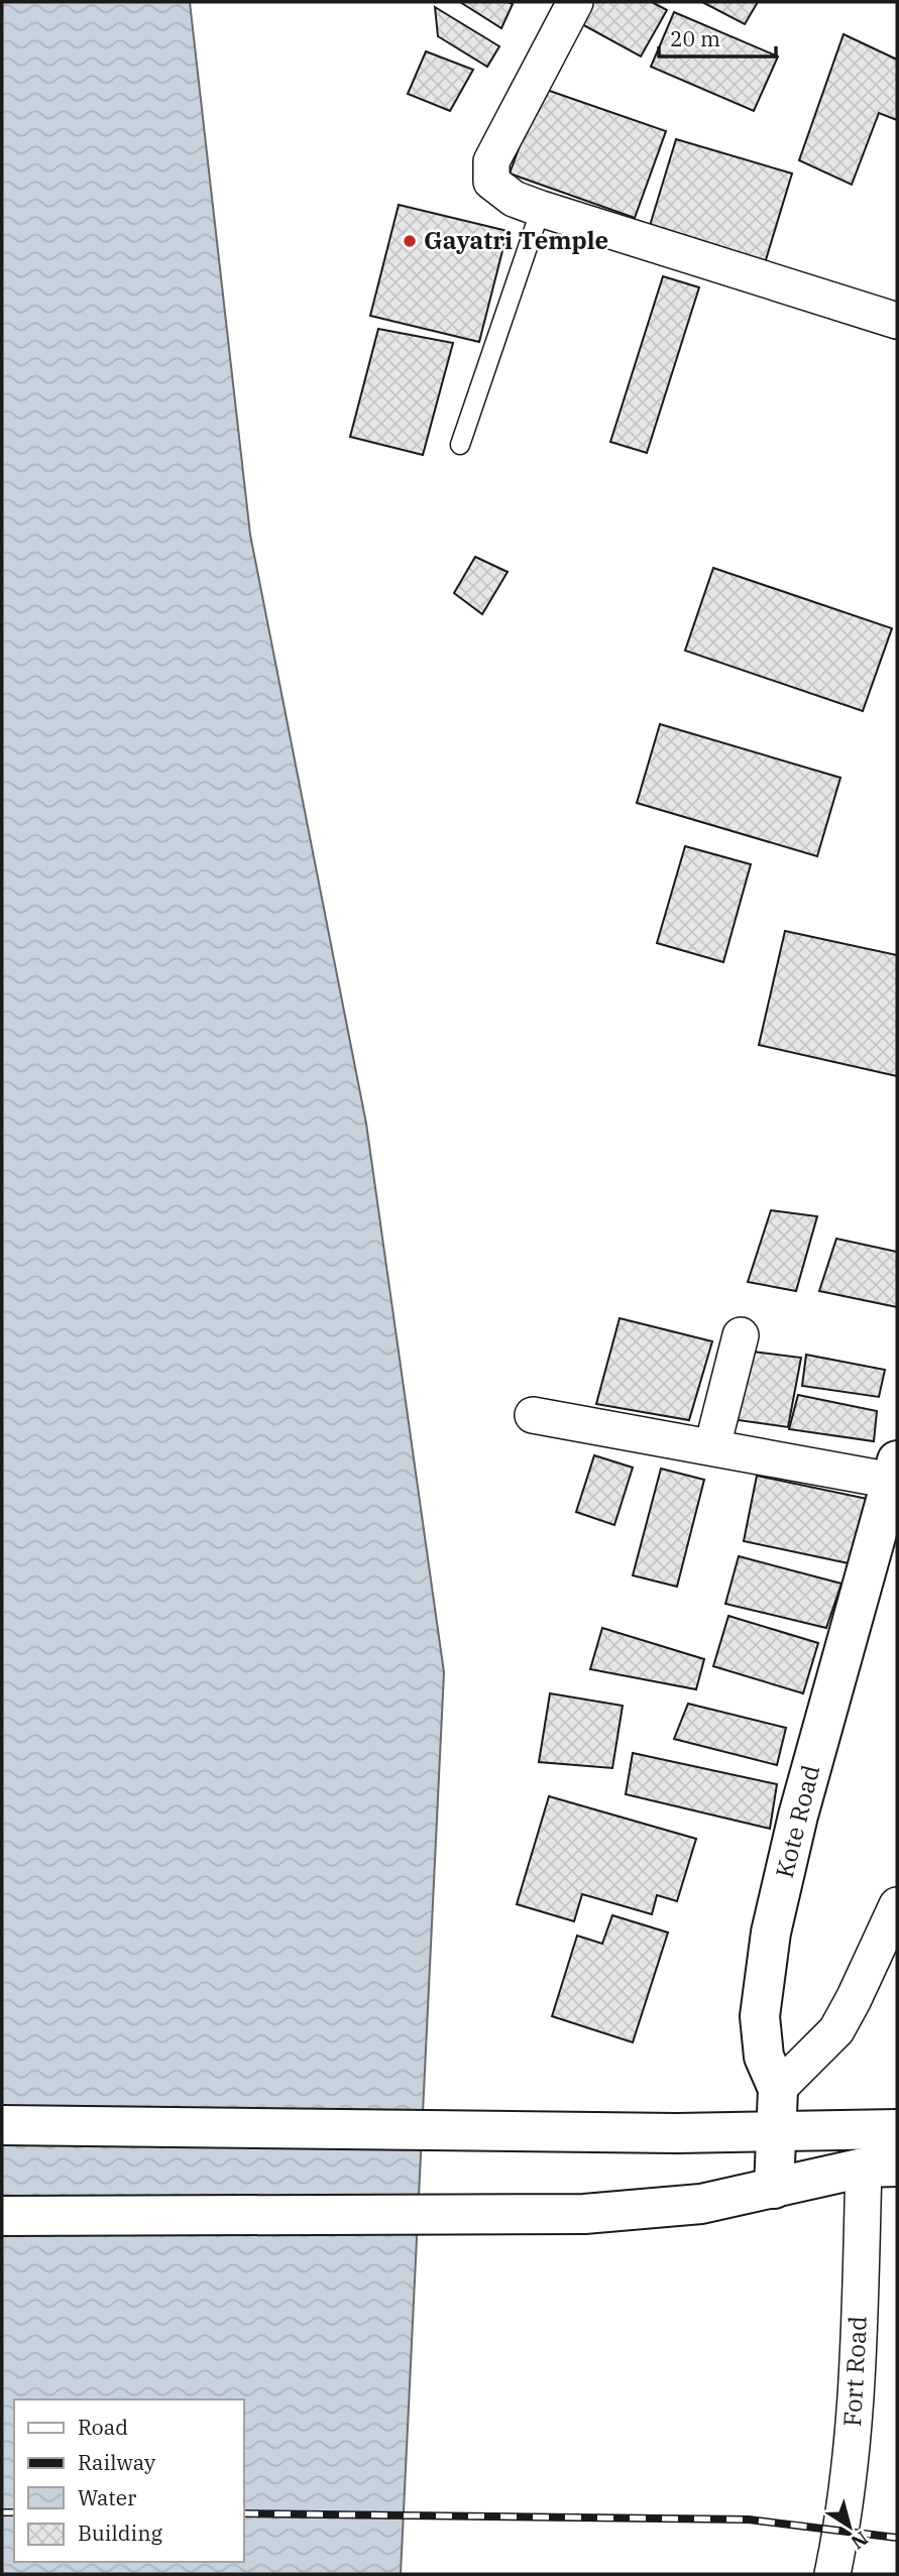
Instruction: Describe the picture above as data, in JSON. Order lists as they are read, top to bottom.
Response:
{
  "streets": {
    "main road": ["Kote Road"],
    "street": ["Fort Road"]
  },
  "places": ["Gayatri Temple"],
  "legend": [
    "Road",
    "Railway",
    "Water",
    "Building"
  ],
  "scale_bar": "20 m",
  "north": "bottom right"
}
